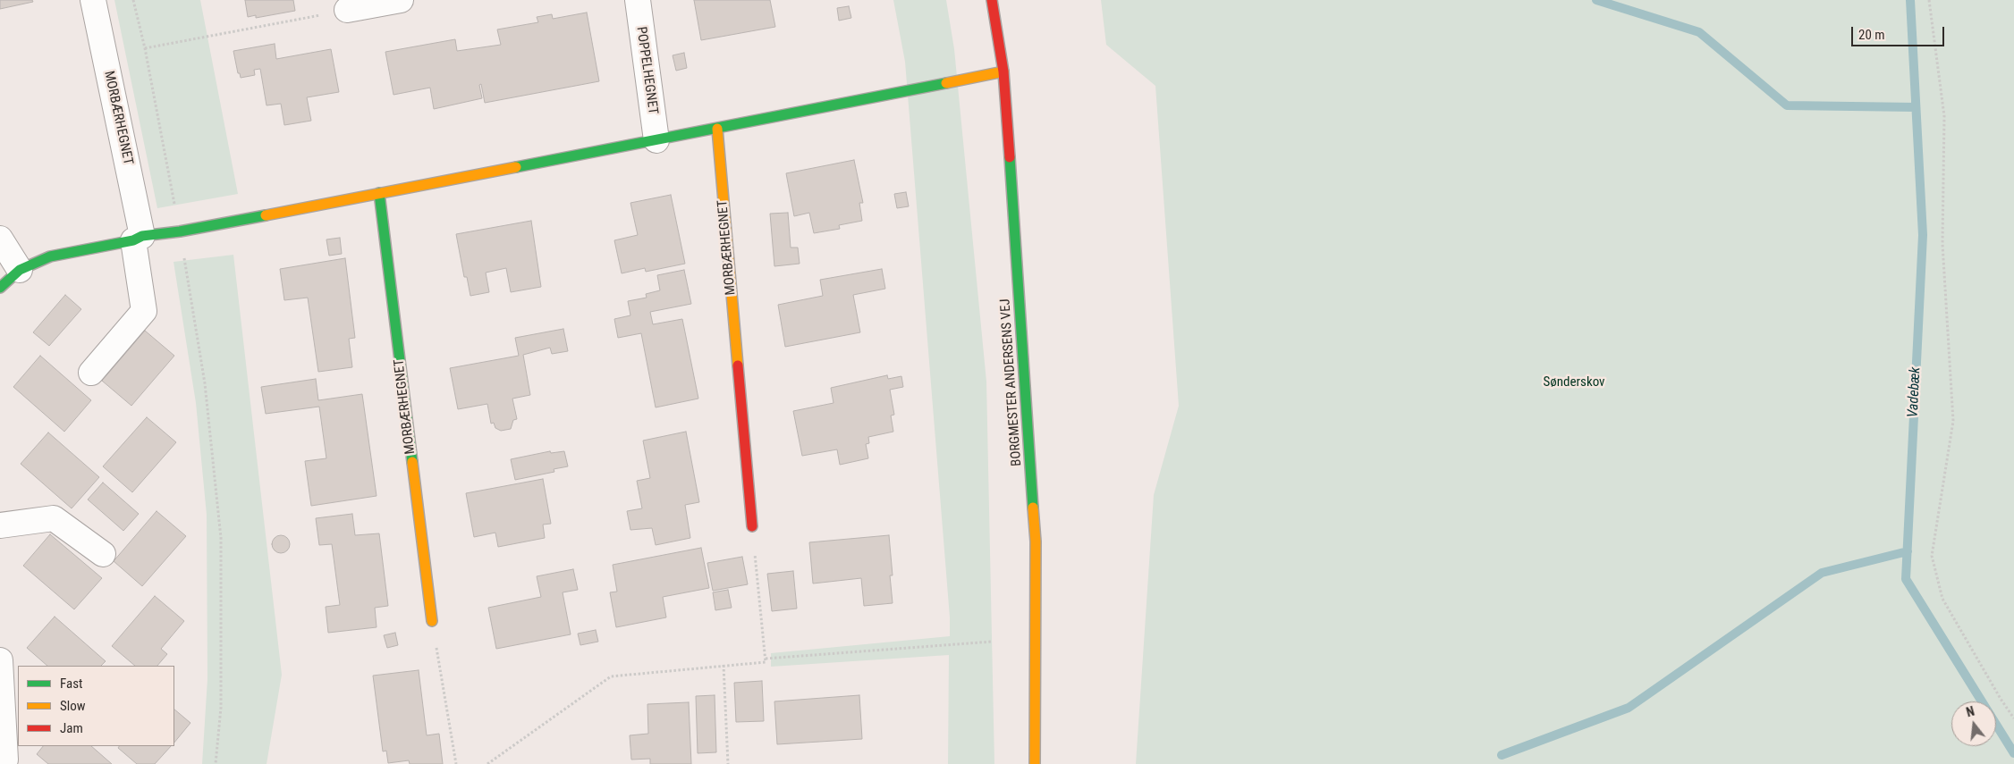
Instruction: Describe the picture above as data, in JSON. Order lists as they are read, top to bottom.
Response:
{
  "streets": {
    "street": ["POPPELHEGNET", "MORBÆRHEGNET", "BORGMESTER ANDERSENS VEJ"]
  },
  "water": ["Vadebæk"],
  "parks": ["Sønderskov"],
  "legend": ["Fast", "Slow", "Jam"],
  "scale_bar": "20 m",
  "north": "top"
}
